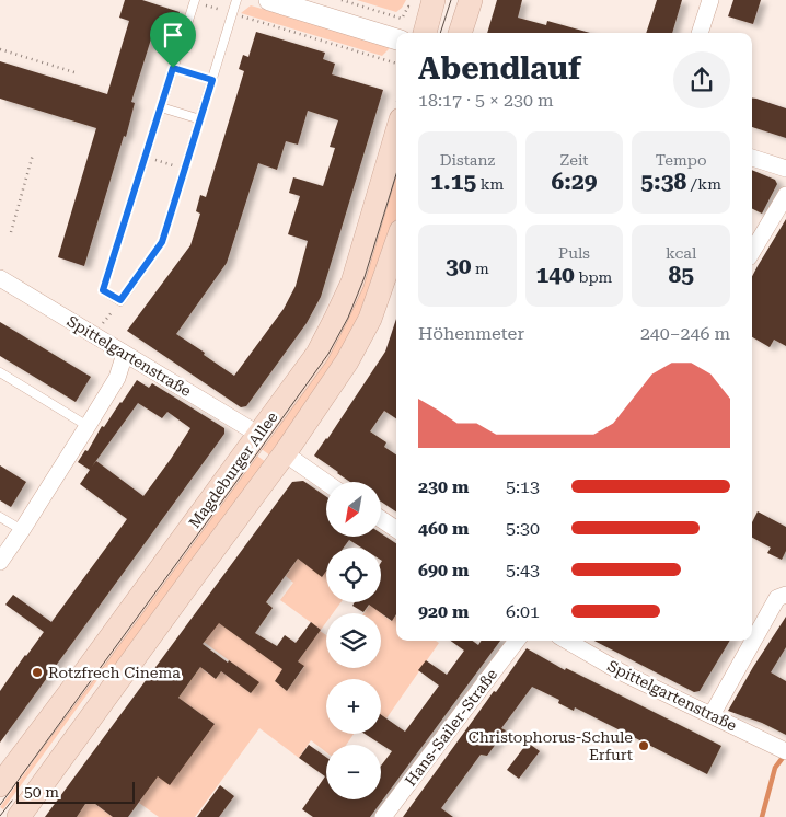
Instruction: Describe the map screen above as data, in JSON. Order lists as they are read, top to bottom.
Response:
{
  "streets": {
    "main road": ["Magdeburger Allee"],
    "street": ["Spittelgartenstraße", "Hans-Sailer-Straße"]
  },
  "crossings": [
    ["Spittelgartenstraße", "Magdeburger Allee"]
  ],
  "places": ["Rotzfrech Cinema", "Christophorus-Schule Erfurt"],
  "scale_bar": "50 m",
  "north": "bottom left",
  "page": {
    "heading": ["Abendlauf", "18:17 · 5 × 230 m"],
    "stats": [
      ["Distanz", "1.15 km"],
      ["Zeit", "6:29"],
      ["Tempo", "5:38 /km"],
      ["30 m"],
      ["Puls", "140 bpm"],
      ["kcal", "85"]
    ],
    "chart": ["Höhenmeter", "240–246 m"],
    "list": [
      {
        "name": "230 m",
        "note": "5:13"
      },
      {
        "name": "460 m",
        "note": "5:30"
      },
      {
        "name": "690 m",
        "note": "5:43"
      },
      {
        "name": "920 m",
        "note": "6:01"
      }
    ],
    "map_buttons": ["+", "−"],
    "scale": "50 m"
  }
}
